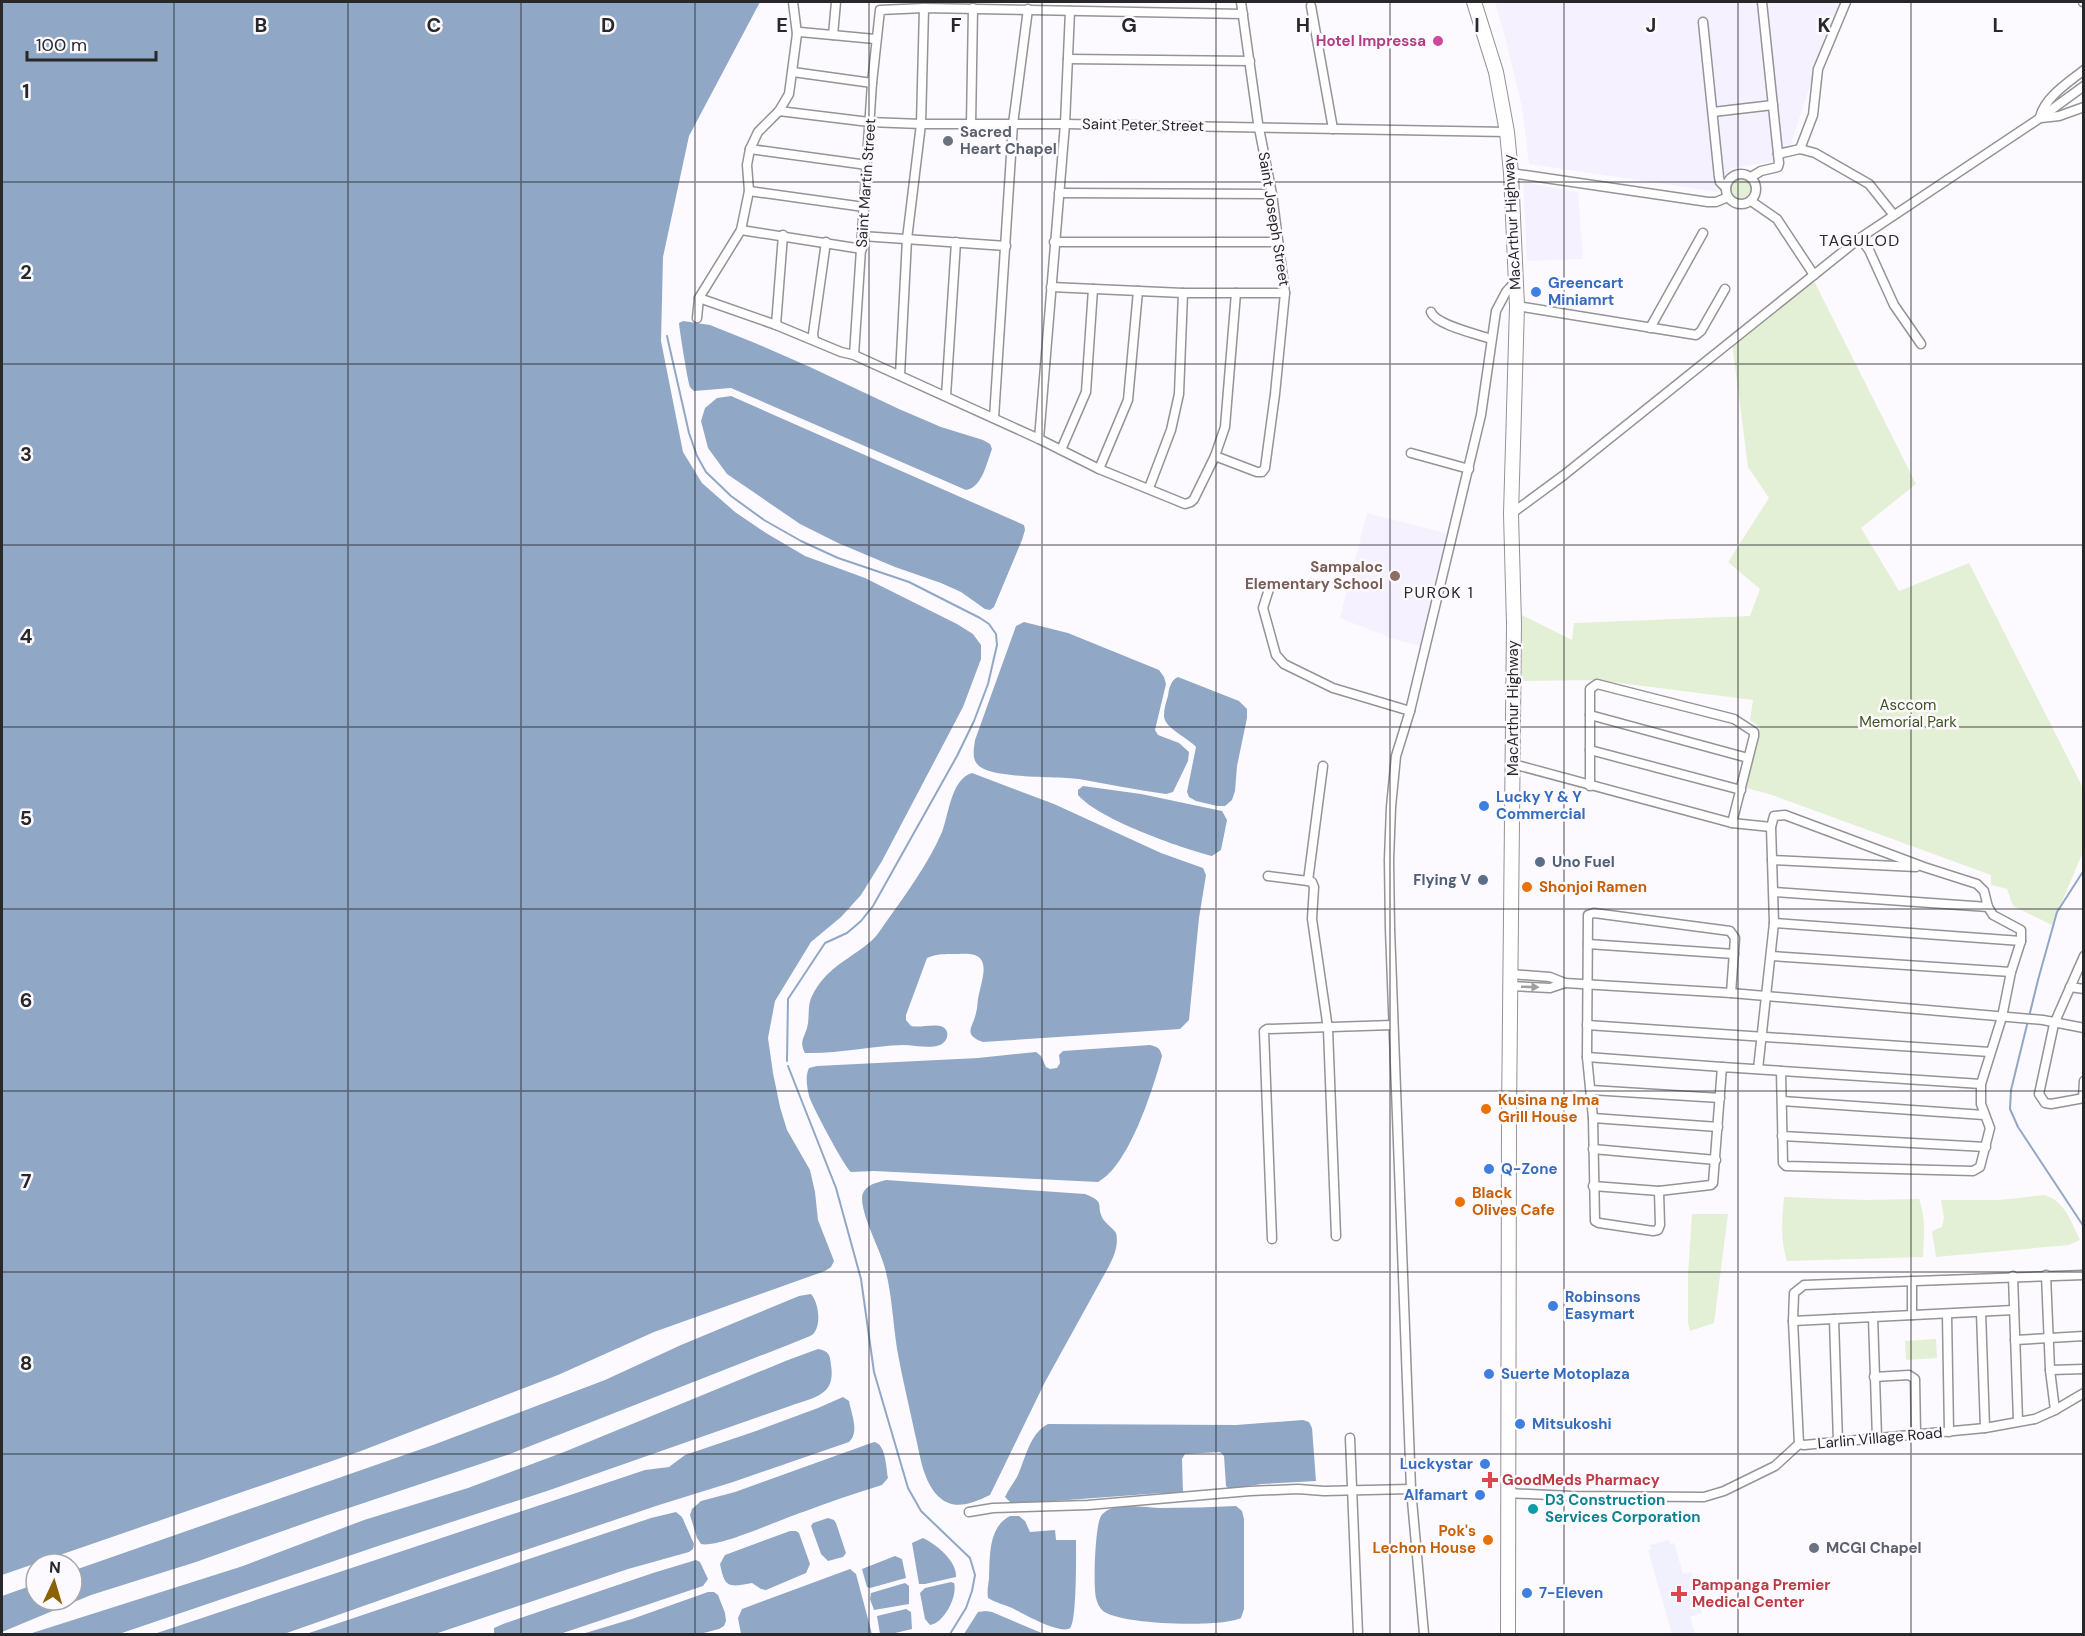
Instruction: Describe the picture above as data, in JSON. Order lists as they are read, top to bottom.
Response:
{
  "streets": {
    "highway": ["MacArthur Highway"],
    "street": [
      "Saint Peter Street",
      "Saint Martin Street",
      "Saint Joseph Street",
      "Larlin Village Road"
    ]
  },
  "crossings": [
    ["Saint Peter Street", "Saint Martin Street"],
    ["Saint Peter Street", "Saint Joseph Street"],
    ["Saint Peter Street", "MacArthur Highway"],
    ["MacArthur Highway", "Larlin Village Road"]
  ],
  "districts": ["TAGULOD", "PUROK 1"],
  "parks": ["Asccom Memorial Park"],
  "places": {
    "other": [
      "Hotel Impressa",
      "Sacred Heart Chapel",
      "Greencart Miniamrt",
      "Sampaloc Elementary School",
      "Lucky Y & Y Commercial",
      "Uno Fuel",
      "Flying V",
      "Shonjoi Ramen",
      "Kusina ng Ima Grill House",
      "Q-Zone",
      "Black Olives Cafe",
      "Robinsons Easymart",
      "Suerte Motoplaza",
      "Mitsukoshi",
      "Luckystar",
      "Alfamart",
      "D3 Construction Services Corporation",
      "Pok's Lechon House",
      "MCGI Chapel",
      "7-Eleven"
    ],
    "health": ["GoodMeds Pharmacy", "Pampanga Premier Medical Center"]
  },
  "scale_bar": "100 m",
  "north": "top",
  "grid": {
    "columns": [
      "B",
      "C",
      "D",
      "E",
      "F",
      "G",
      "H",
      "I",
      "J",
      "K",
      "L"
    ],
    "rows": [
      "1",
      "2",
      "3",
      "4",
      "5",
      "6",
      "7",
      "8"
    ]
  }
}
